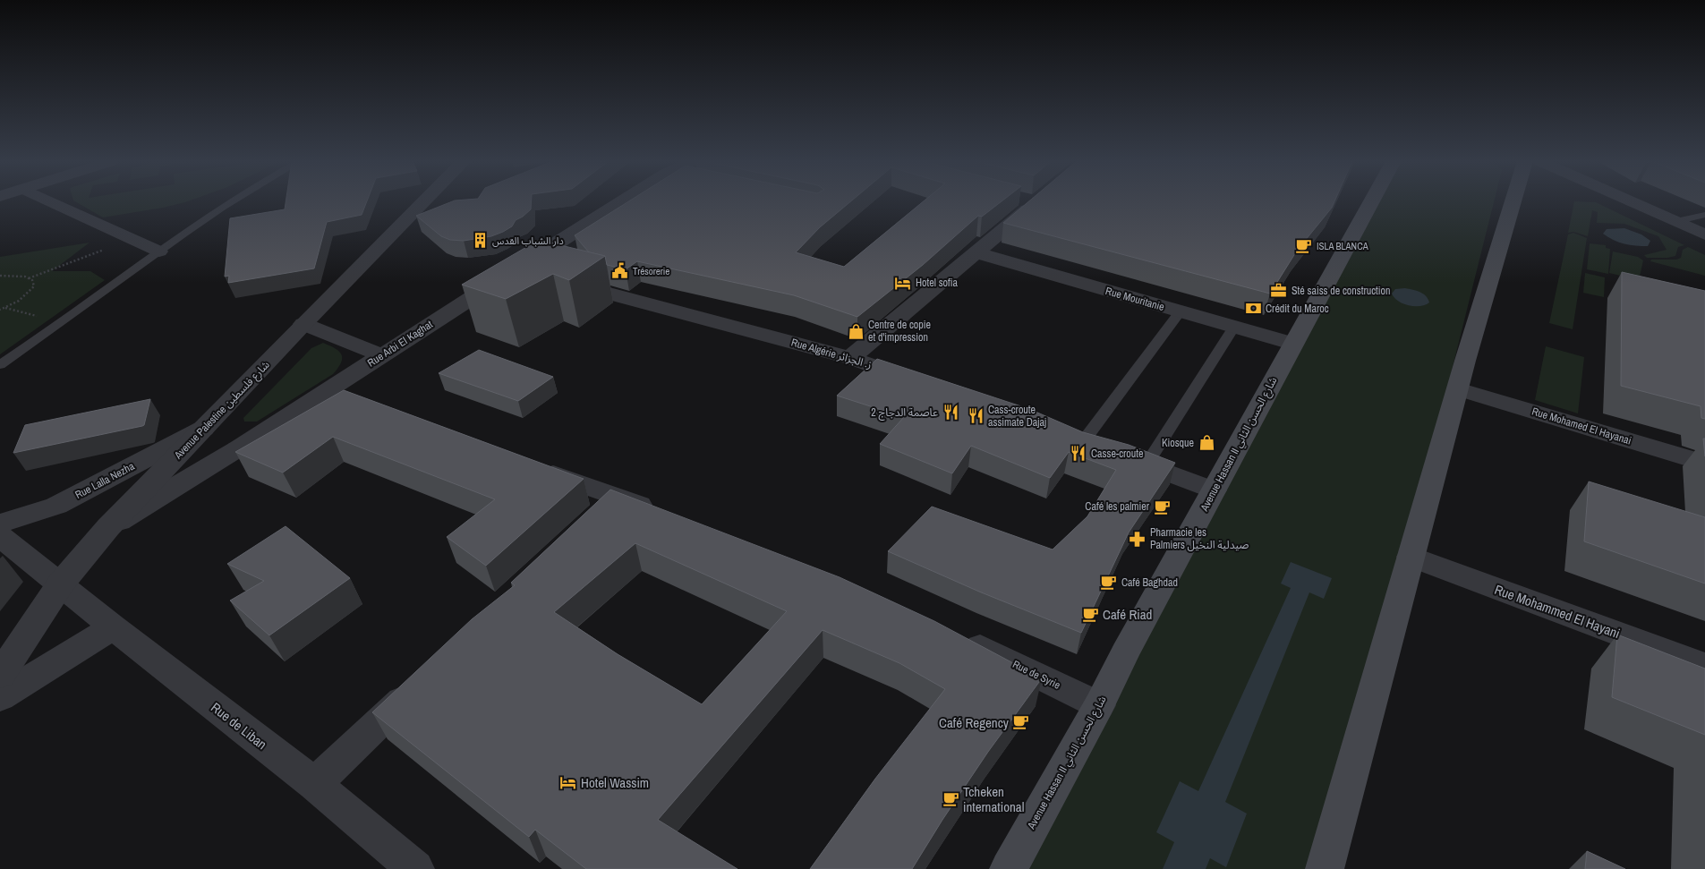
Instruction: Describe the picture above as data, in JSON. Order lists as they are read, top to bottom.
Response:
{
  "streets": {
    "main road": ["Avenue Hassan II شارع الحسن الثاني"],
    "street": [
      "Rue Mouritanie",
      "Rue Arbi El Kaghat",
      "Rue Algérie ز. الجزائر",
      "Avenue Palestine شارع فلسطين",
      "Rue Mohamed El Hayanai",
      "Rue Lalla Nezha",
      "Rue Mohammed El Hayani",
      "Rue de Syrie",
      "Rue de Liban"
    ]
  },
  "crossings": [
    ["Rue Mouritanie", "Avenue Hassan II شارع الحسن الثاني"],
    ["Rue Arbi El Kaghat", "Rue Algérie ز. الجزائر"],
    ["Rue Arbi El Kaghat", "Avenue Palestine شارع فلسطين"],
    ["Avenue Palestine شارع فلسطين", "Rue Lalla Nezha"],
    ["Avenue Palestine شارع فلسطين", "Rue de Liban"],
    ["Avenue Hassan II شارع الحسن الثاني", "Rue de Syrie"]
  ],
  "places": {
    "building": ["دار الشباب القدس"],
    "cafe": [
      "ISLA BLANCA",
      "Café les palmier",
      "Café Baghdad",
      "Café Riad",
      "Café Regency",
      "Tcheken international"
    ],
    "public building": ["Trésorerie"],
    "hotel": ["Hotel sofia", "Hotel Wassim"],
    "office": ["Sté saiss de construction"],
    "bank": ["Crédit du Maroc"],
    "shop": ["Centre de copie et d'impression", "Kiosque"],
    "restaurant": ["عاصمة الدجاج 2", "Cass-croute assimate Dajaj", "Casse-croute"],
    "pharmacy": ["Pharmacie les Palmiers صيدلية النخيل"]
  }
}
